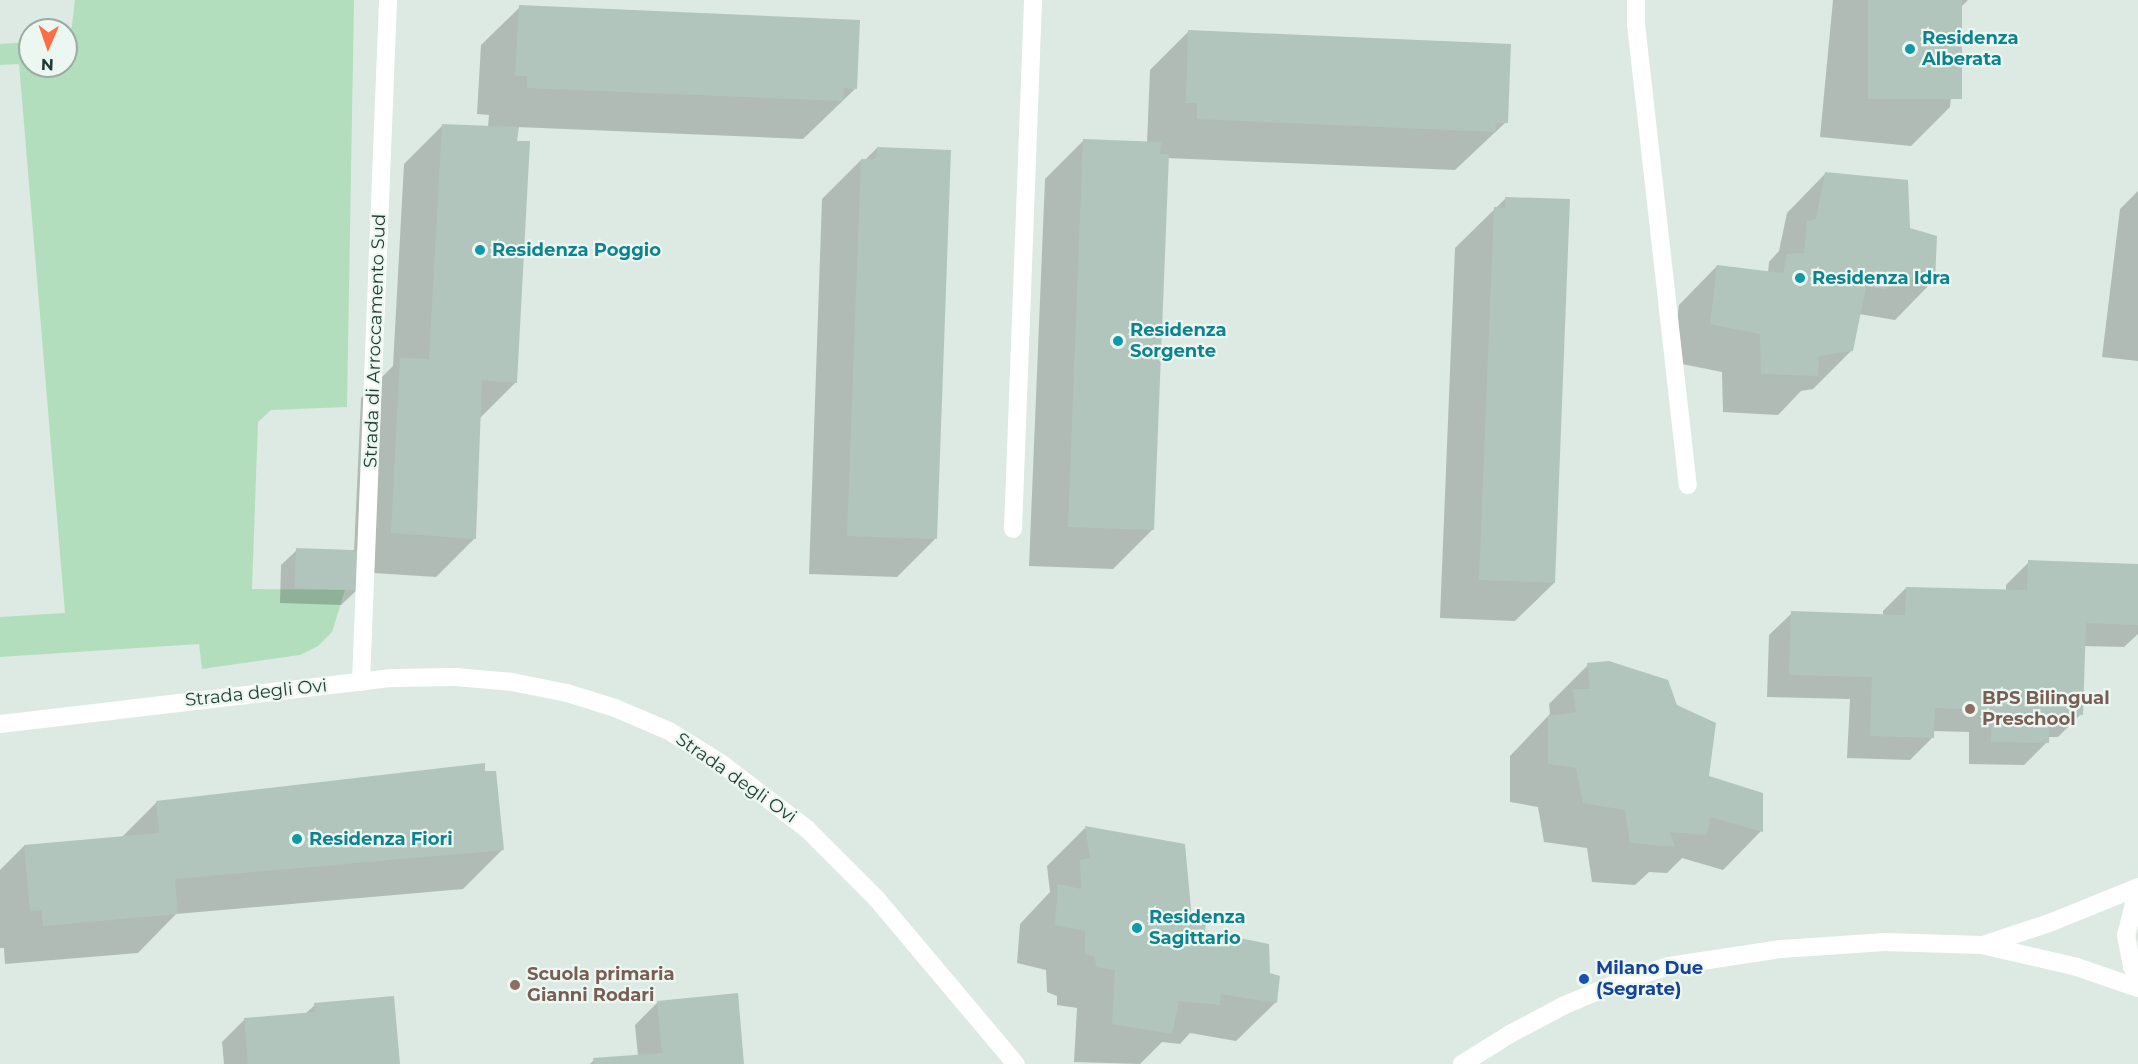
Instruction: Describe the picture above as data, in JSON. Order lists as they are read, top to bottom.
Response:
{
  "streets": {
    "street": ["Strada di Arroccamento Sud", "Strada degli Ovi"]
  },
  "crossings": [
    ["Strada di Arroccamento Sud", "Strada degli Ovi"]
  ],
  "places": [
    "Residenza Alberata",
    "Residenza Poggio",
    "Residenza Idra",
    "Residenza Sorgente",
    "BPS Bilingual Preschool",
    "Residenza Fiori",
    "Residenza Sagittario",
    "Milano Due (Segrate)",
    "Scuola primaria Gianni Rodari"
  ],
  "north": "bottom"
}
